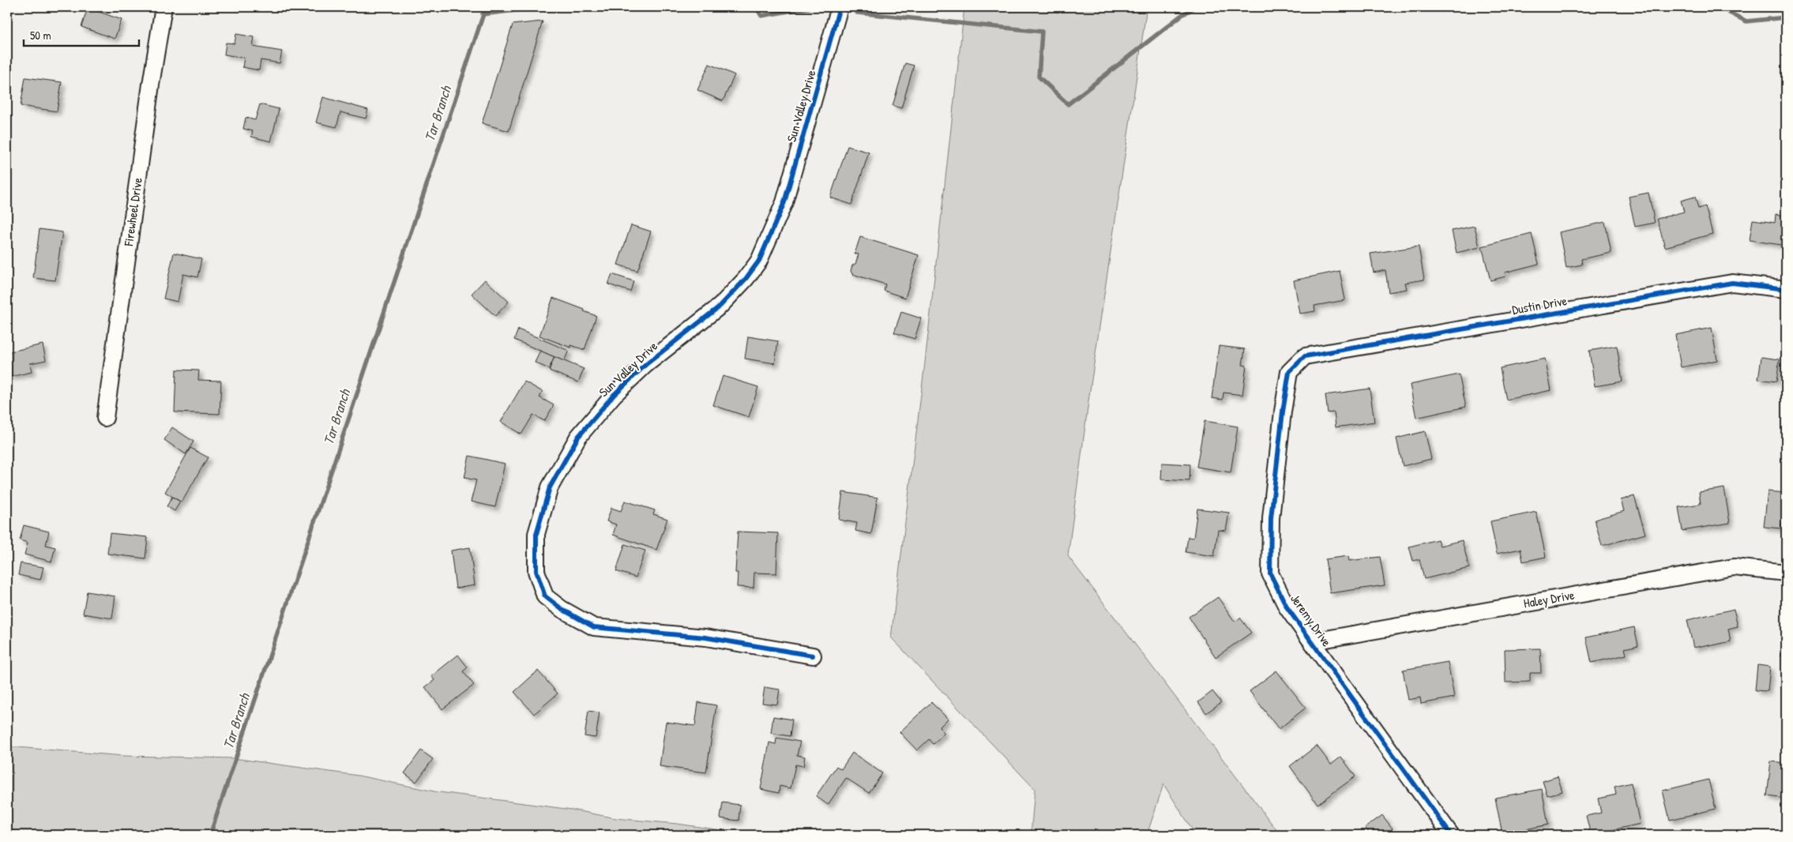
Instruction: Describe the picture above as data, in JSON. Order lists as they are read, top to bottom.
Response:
{
  "streets": {
    "street": [
      "Sun Valley Drive",
      "Firewheel Drive",
      "Dustin Drive",
      "Haley Drive",
      "Jeremy Drive"
    ]
  },
  "crossings": [
    ["Dustin Drive", "Jeremy Drive"],
    ["Haley Drive", "Jeremy Drive"]
  ],
  "water": ["Tar Branch"],
  "scale_bar": "50 m"
}
